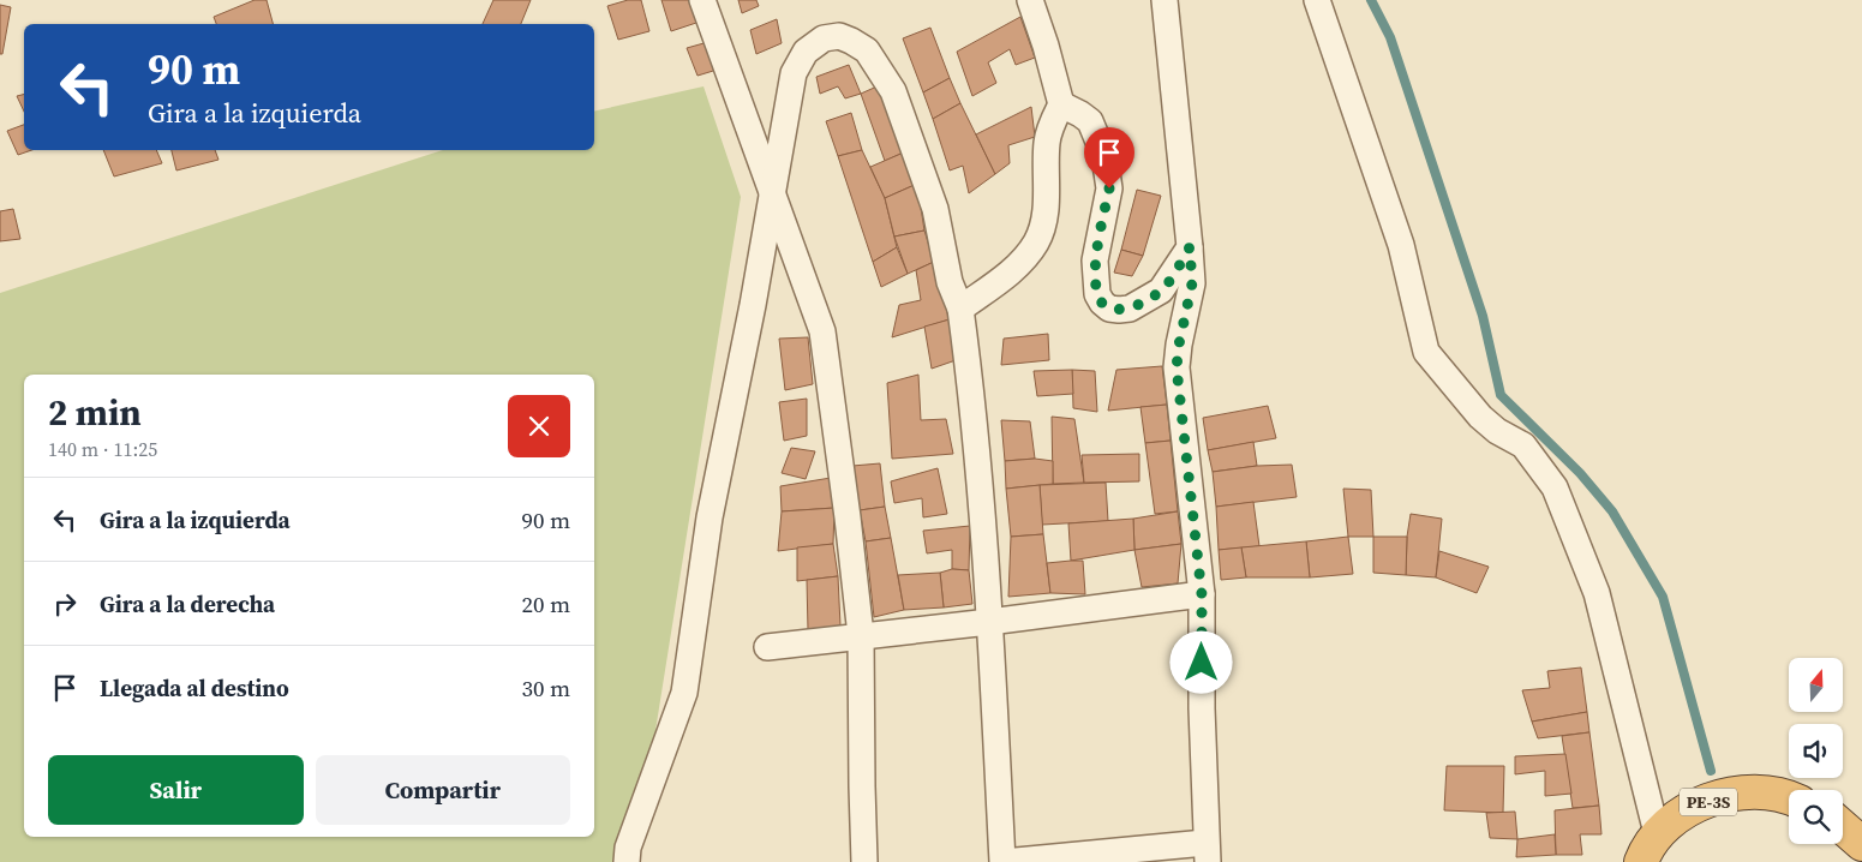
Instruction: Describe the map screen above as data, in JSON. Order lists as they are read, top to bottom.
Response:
{
  "streets": {
    "highway": ["PE-3S"]
  },
  "north": "top",
  "page": {
    "turn": ["90 m", "Gira a la izquierda"],
    "heading": ["2 min", "140 m · 11:25"],
    "list": [
      {
        "name": "Gira a la izquierda",
        "value": "90 m"
      },
      {
        "name": "Gira a la derecha",
        "value": "20 m"
      },
      {
        "name": "Llegada al destino",
        "value": "30 m"
      }
    ],
    "buttons": ["Salir", "Compartir"]
  }
}
